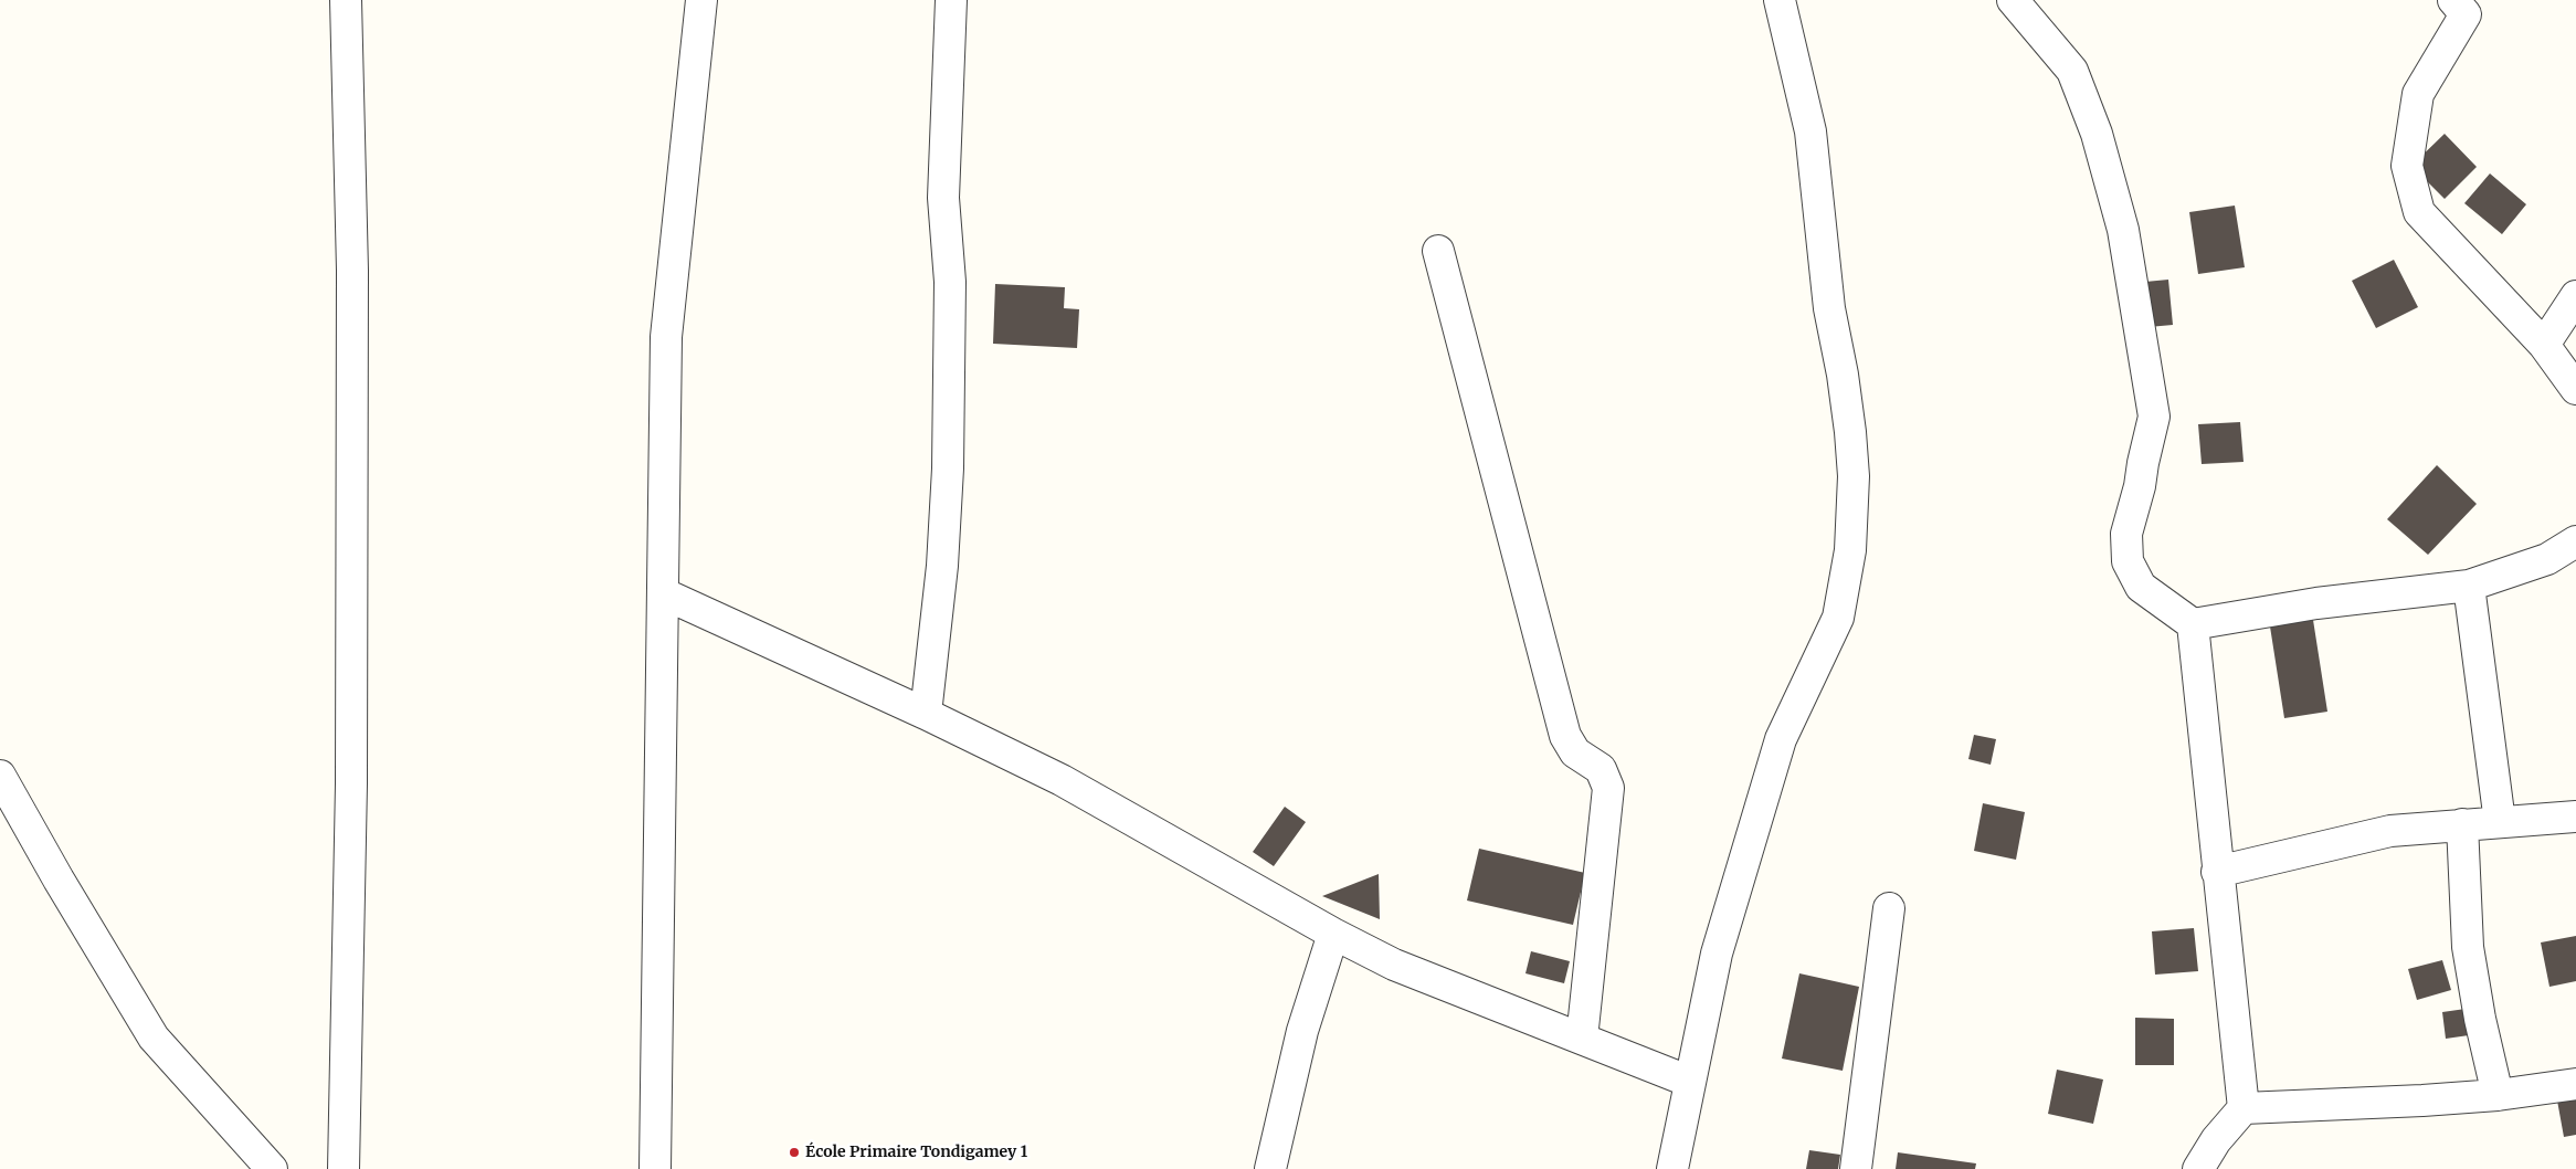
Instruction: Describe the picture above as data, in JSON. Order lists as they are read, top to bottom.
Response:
{
  "places": ["École Primaire Tondigamey 1"]
}
